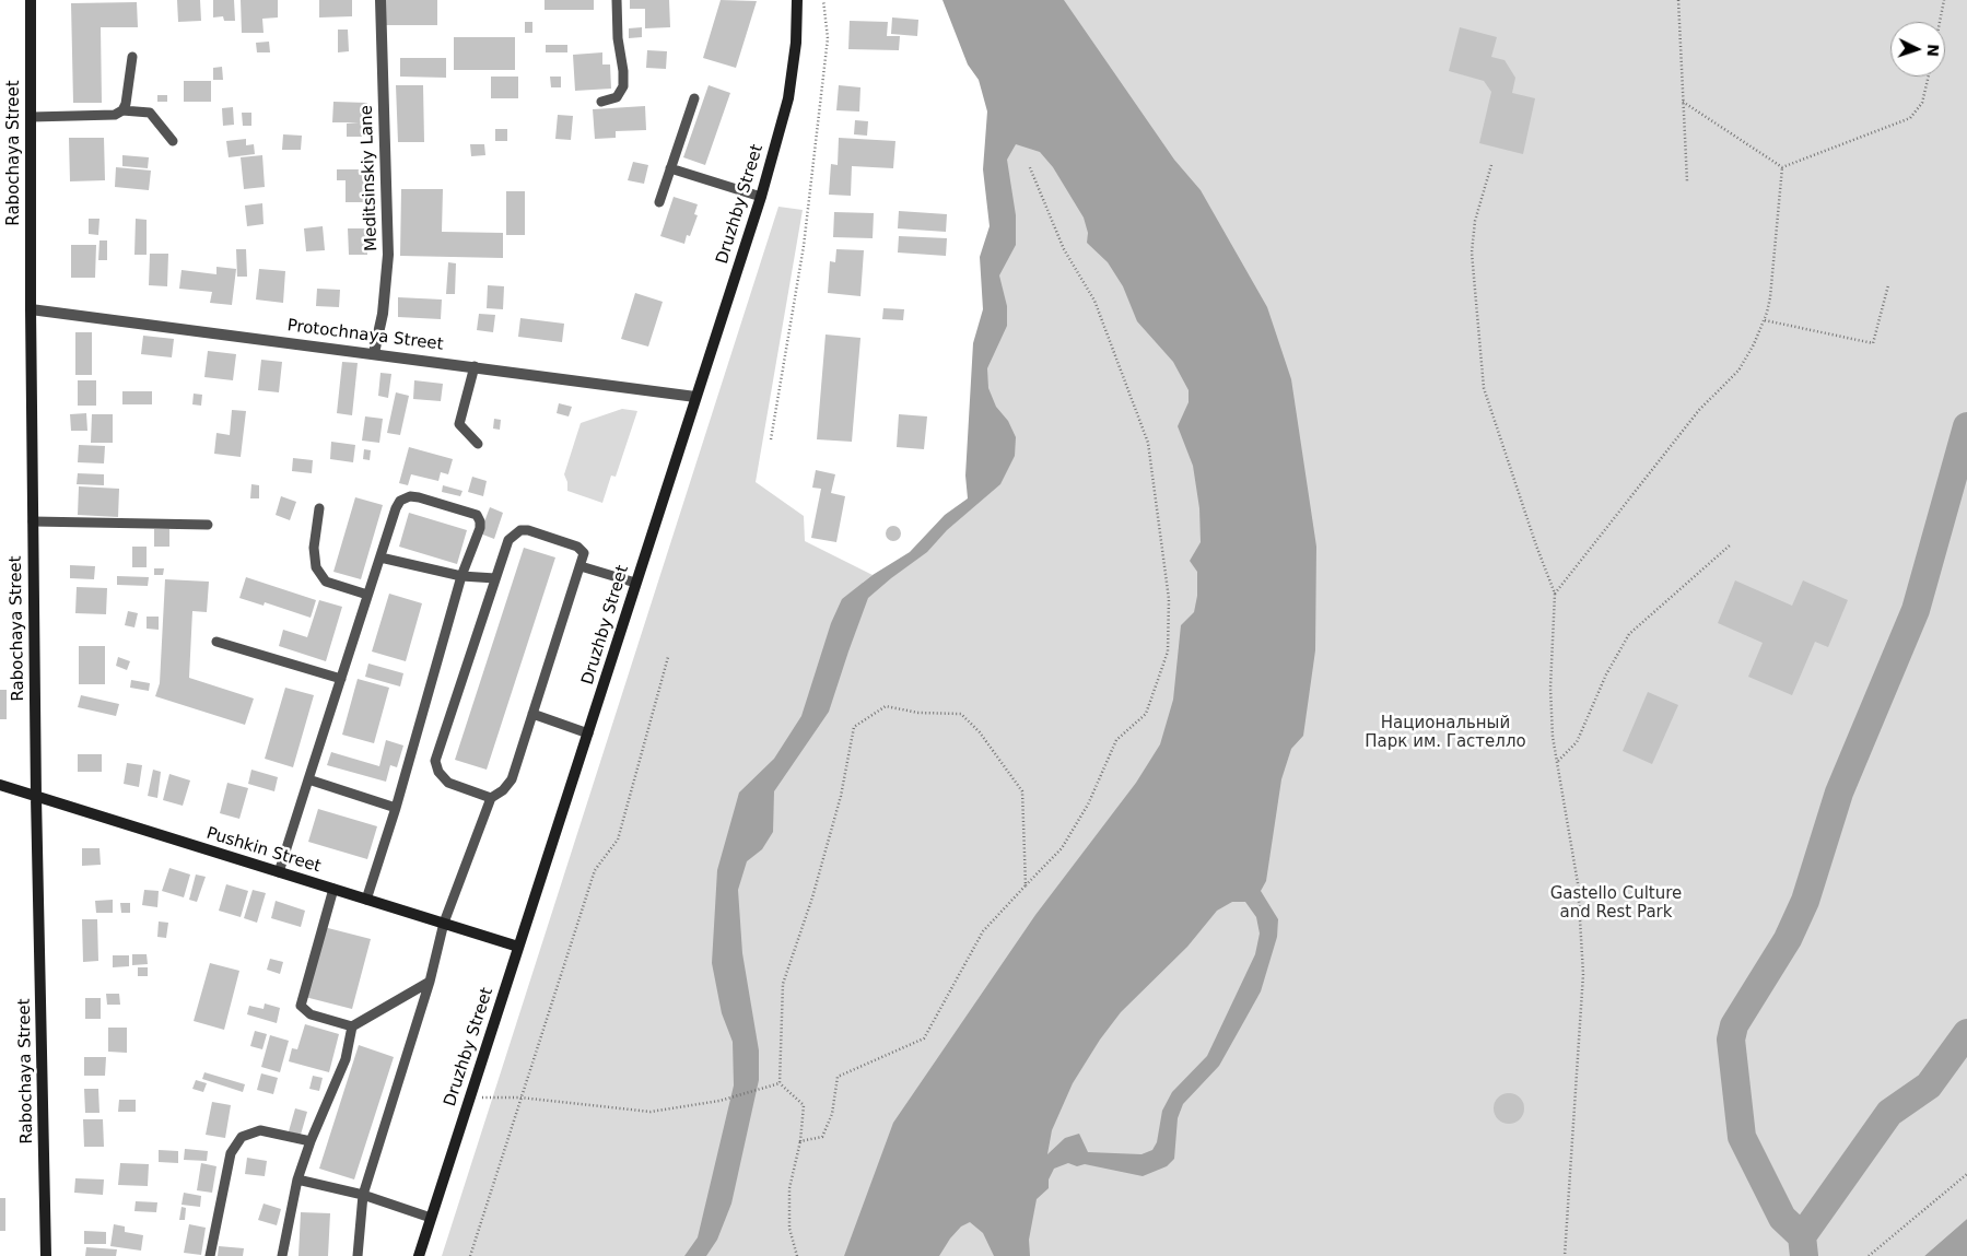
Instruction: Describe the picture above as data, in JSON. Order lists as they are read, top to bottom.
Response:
{
  "streets": {
    "main road": ["Rabochaya Street", "Druzhby Street", "Pushkin Street"],
    "street": ["Meditsinskiy Lane", "Protochnaya Street"]
  },
  "crossings": [
    ["Rabochaya Street", "Protochnaya Street"],
    ["Rabochaya Street", "Pushkin Street"],
    ["Meditsinskiy Lane", "Protochnaya Street"],
    ["Druzhby Street", "Protochnaya Street"],
    ["Druzhby Street", "Pushkin Street"]
  ],
  "parks": ["Национальный Парк им. Гастелло", "Gastello Culture and Rest Park"],
  "north": "right"
}
